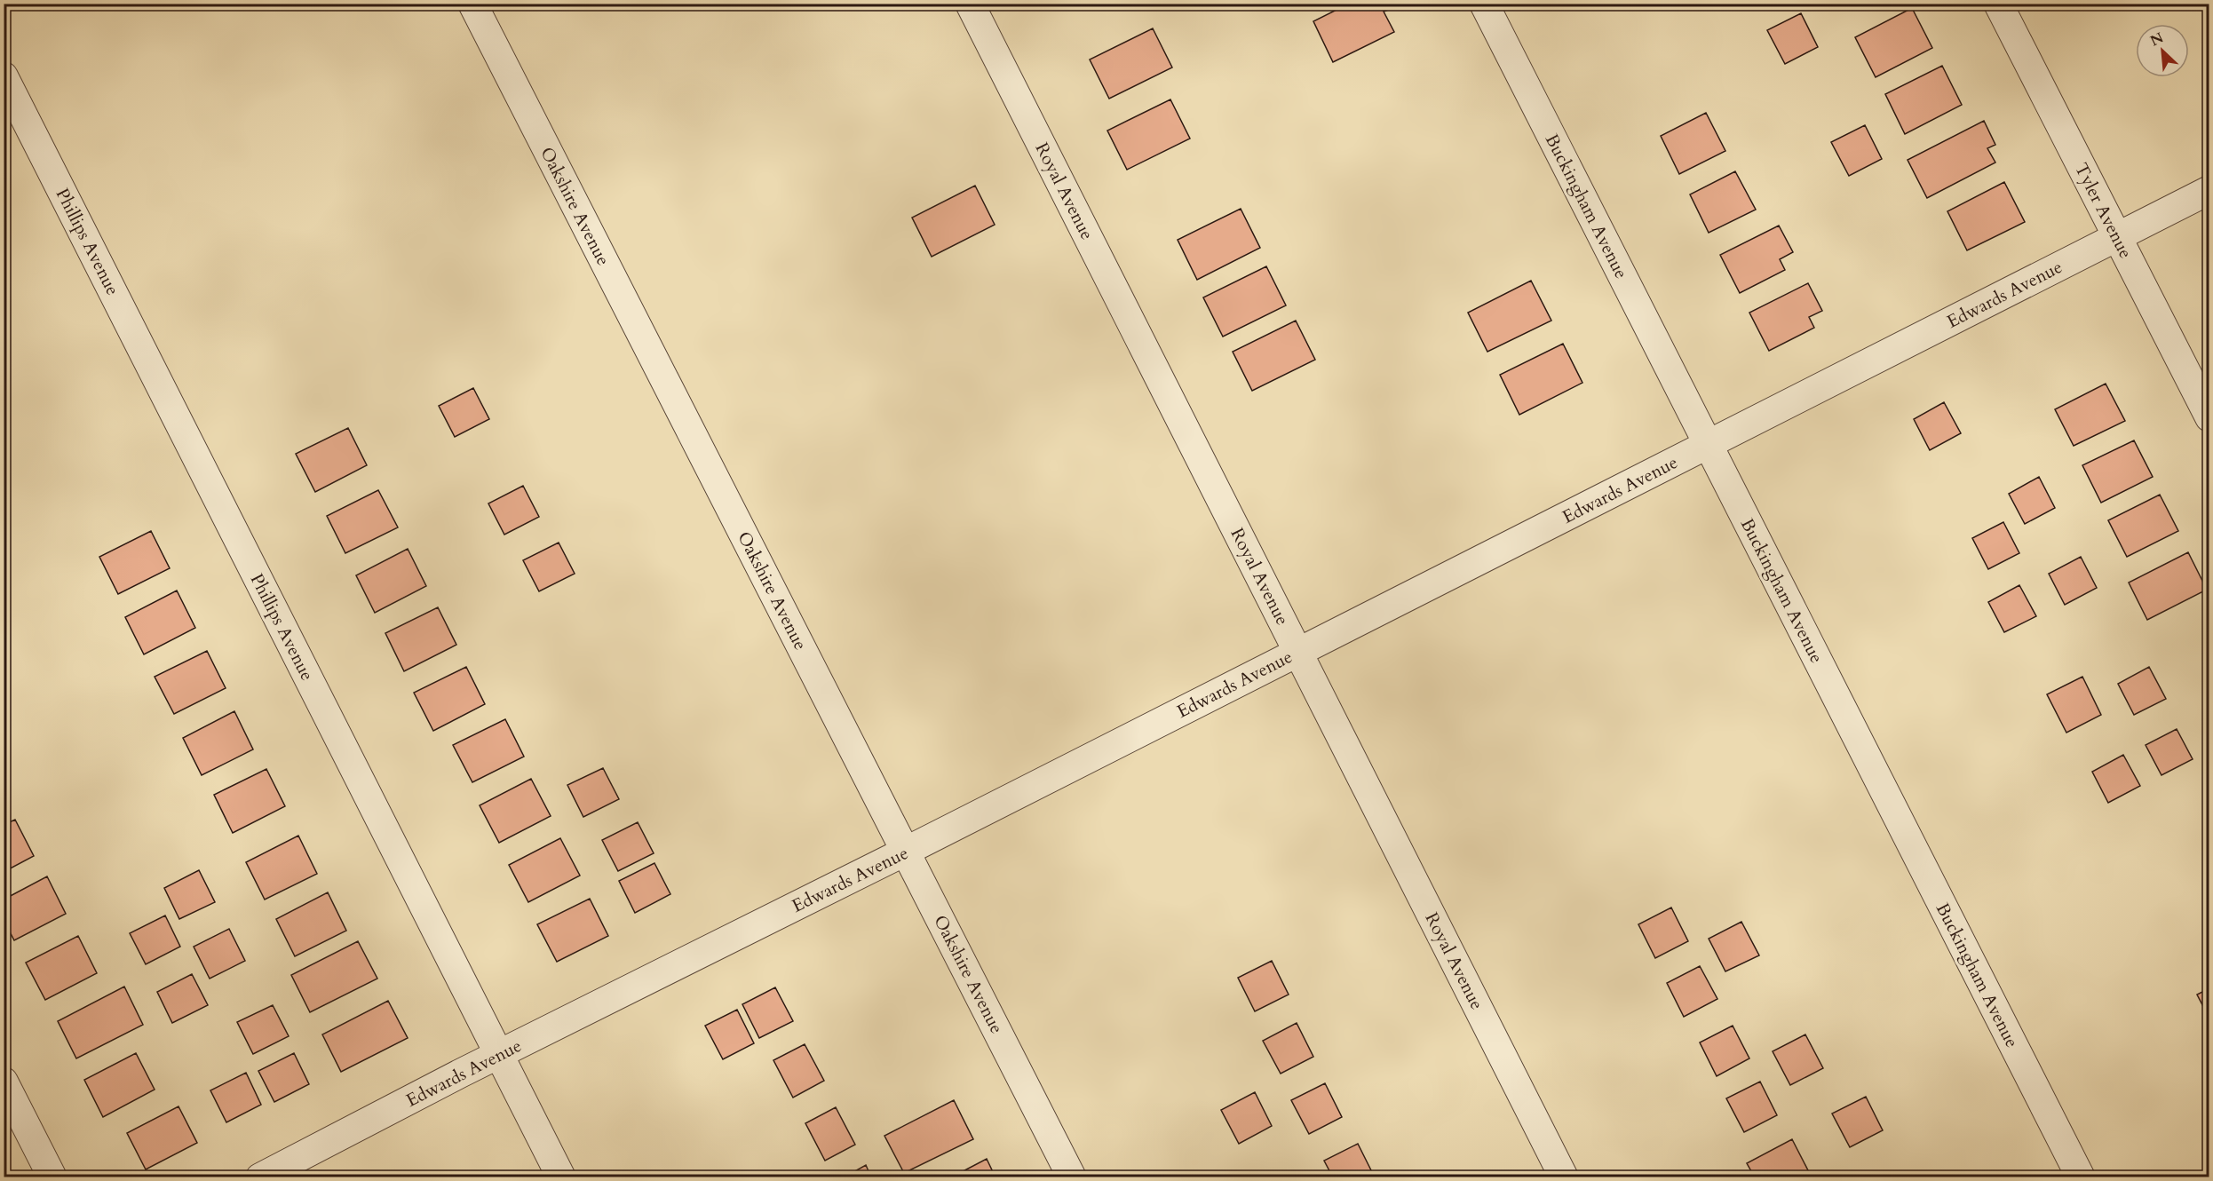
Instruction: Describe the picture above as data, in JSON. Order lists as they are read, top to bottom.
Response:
{
  "streets": {
    "street": [
      "Royal Avenue",
      "Oakshire Avenue",
      "Buckingham Avenue",
      "Tyler Avenue",
      "Phillips Avenue",
      "Edwards Avenue"
    ]
  },
  "crossings": [
    ["Royal Avenue", "Edwards Avenue"],
    ["Oakshire Avenue", "Edwards Avenue"],
    ["Buckingham Avenue", "Edwards Avenue"],
    ["Tyler Avenue", "Edwards Avenue"],
    ["Phillips Avenue", "Edwards Avenue"]
  ],
  "north": "top left"
}
